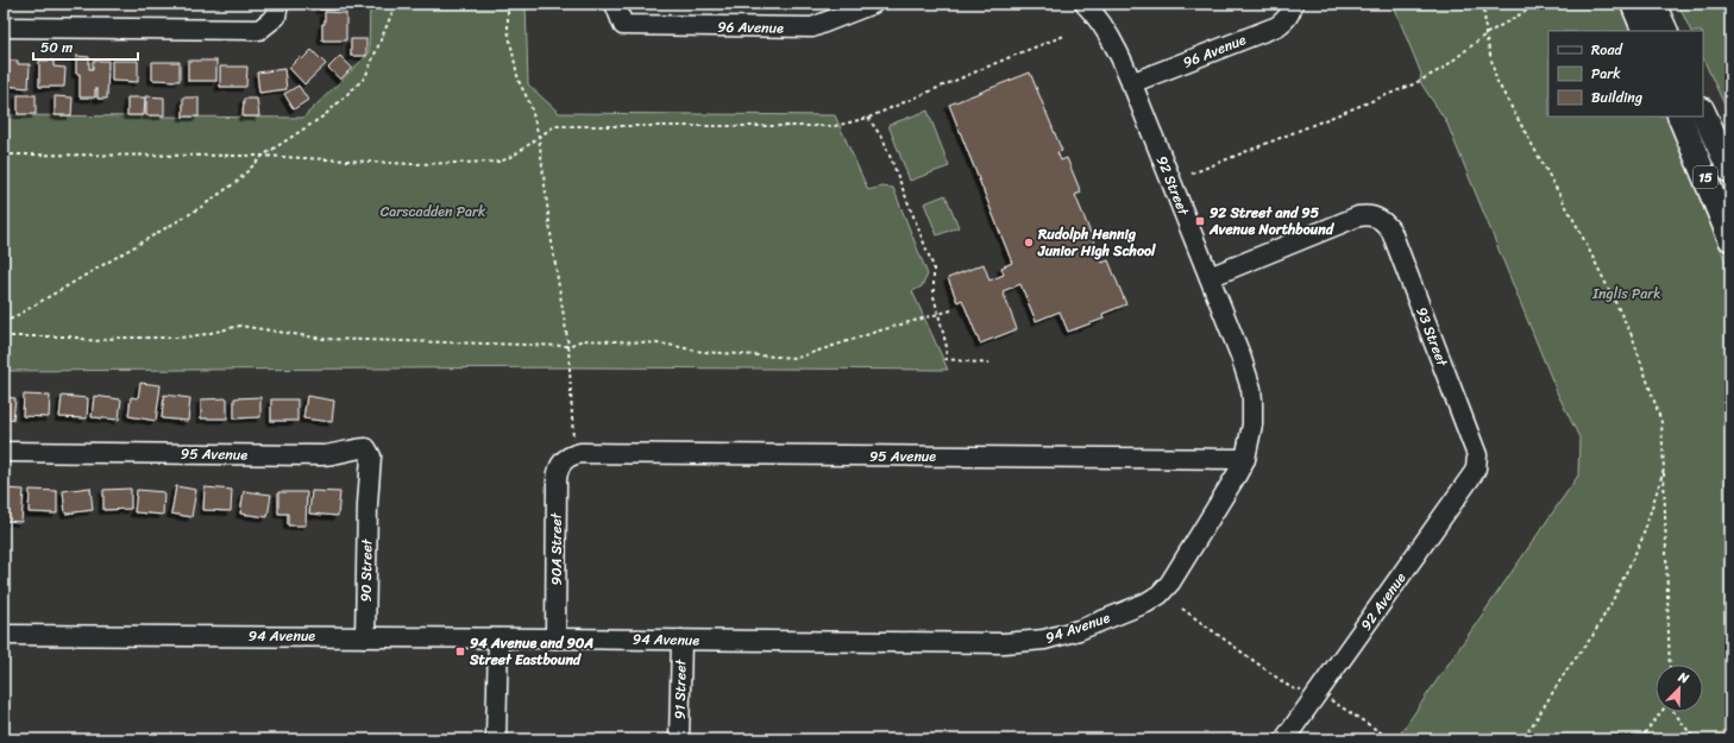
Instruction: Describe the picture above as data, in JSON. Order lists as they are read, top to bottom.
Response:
{
  "streets": {
    "main road": ["15"],
    "street": [
      "96 Avenue",
      "92 Street",
      "93 Street",
      "95 Avenue",
      "90A Street",
      "90 Street",
      "92 Avenue",
      "94 Avenue",
      "91 Street"
    ]
  },
  "crossings": [
    ["96 Avenue", "92 Street"],
    ["92 Street", "93 Street"],
    ["92 Street", "95 Avenue"],
    ["92 Street", "94 Avenue"],
    ["93 Street", "92 Avenue"],
    ["95 Avenue", "90A Street"],
    ["95 Avenue", "90 Street"],
    ["95 Avenue", "94 Avenue"],
    ["90A Street", "94 Avenue"],
    ["90 Street", "94 Avenue"],
    ["94 Avenue", "91 Street"]
  ],
  "parks": ["Carscadden Park", "Inglis Park"],
  "places": {
    "transit": ["92 Street and 95 Avenue Northbound", "94 Avenue and 90A Street Eastbound"],
    "other": ["Rudolph Hennig Junior High School"]
  },
  "legend": ["Road", "Park", "Building"],
  "scale_bar": "50 m",
  "north": "top right"
}
